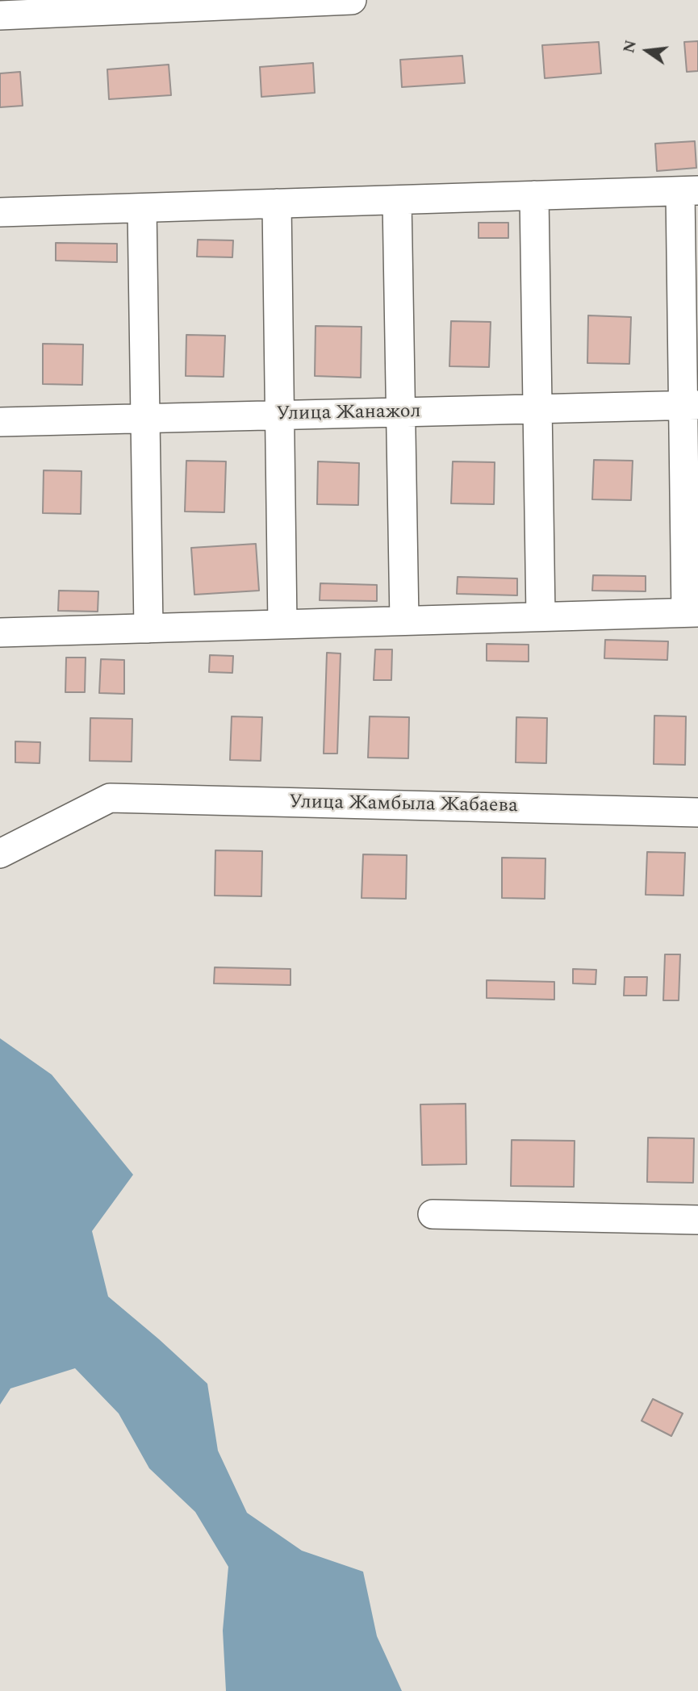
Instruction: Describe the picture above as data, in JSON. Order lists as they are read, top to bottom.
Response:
{
  "streets": {
    "street": ["Улица Жанажол", "Улица Жамбыла Жабаева"]
  },
  "north": "left"
}
